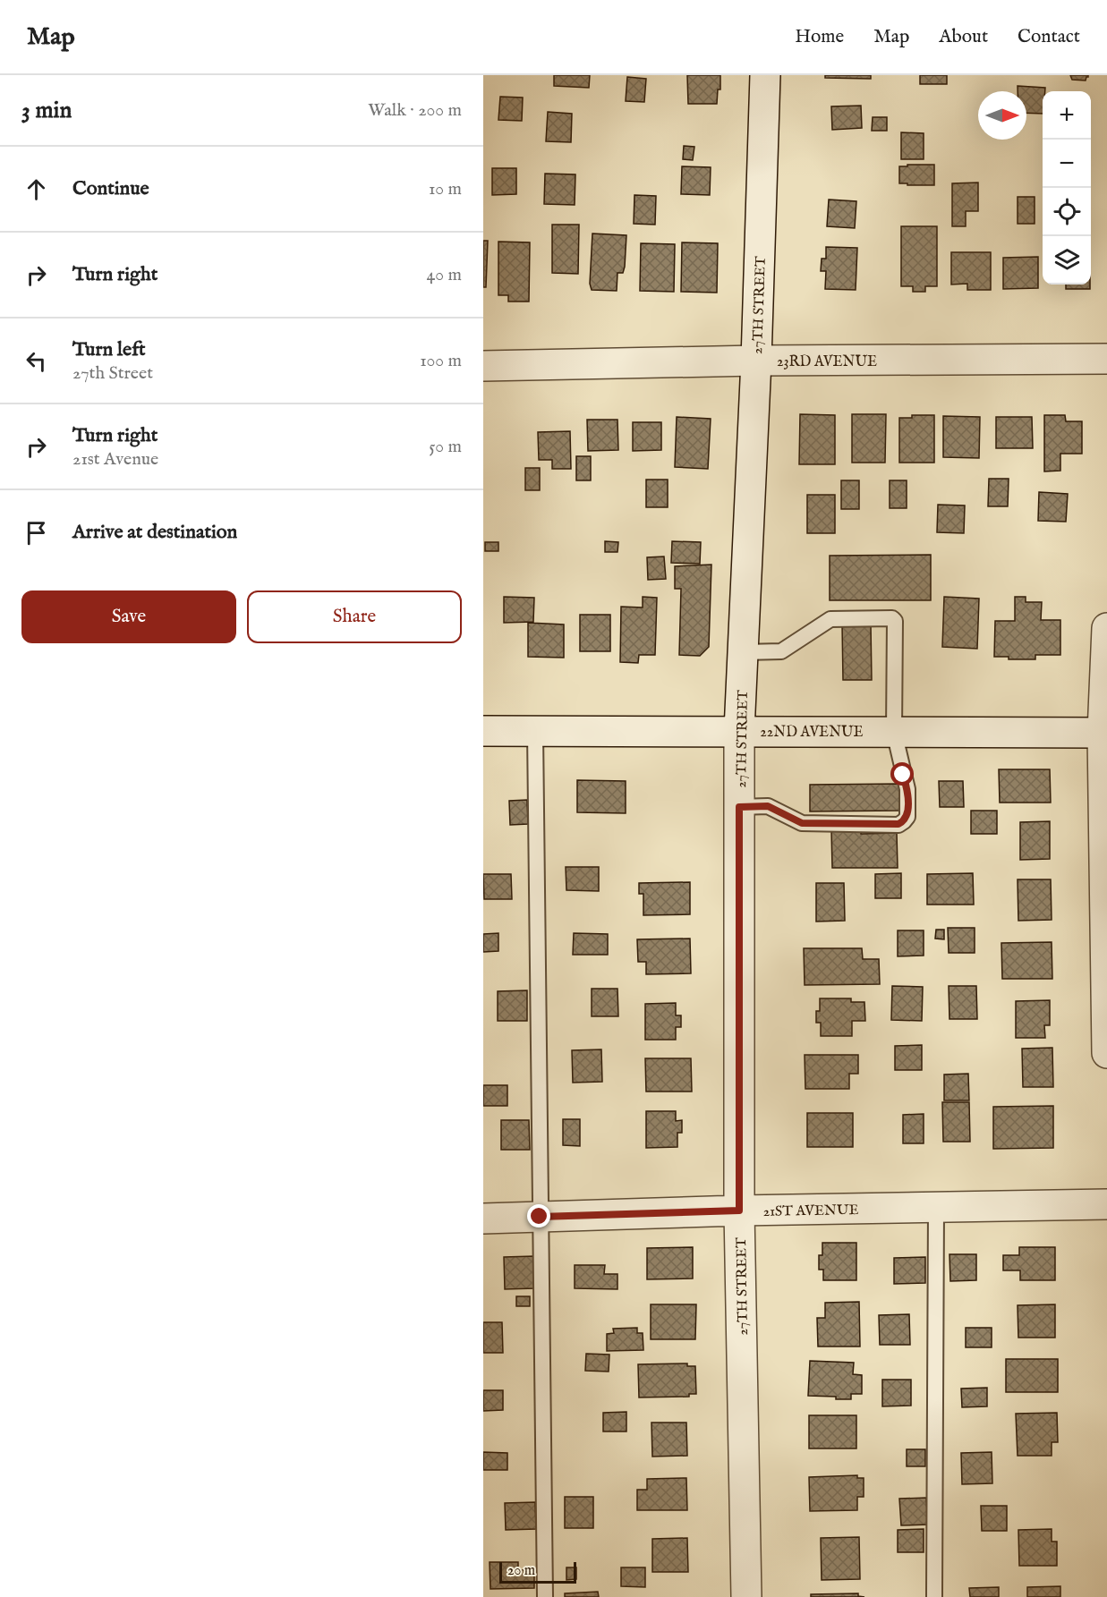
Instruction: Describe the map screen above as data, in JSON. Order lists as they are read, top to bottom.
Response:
{
  "streets": {
    "street": [
      "27TH STREET",
      "23RD AVENUE",
      "22ND AVENUE",
      "21ST AVENUE"
    ]
  },
  "crossings": [
    ["27TH STREET", "23RD AVENUE"],
    ["27TH STREET", "22ND AVENUE"],
    ["27TH STREET", "21ST AVENUE"]
  ],
  "scale_bar": "20 m",
  "north": "right",
  "page": {
    "header": "Map",
    "nav": [
      "Home",
      "Map",
      "About",
      "Contact"
    ],
    "heading": ["3 min", "Walk · 200 m"],
    "map_buttons": ["+", "−"],
    "list": [
      ["Continue", "10 m"],
      ["Turn right", "40 m"],
      ["Turn left", "27th Street", "100 m"],
      ["Turn right", "21st Avenue", "50 m"],
      "Arrive at destination"
    ],
    "buttons": ["Save", "Share"],
    "scale": "20 m"
  }
}
